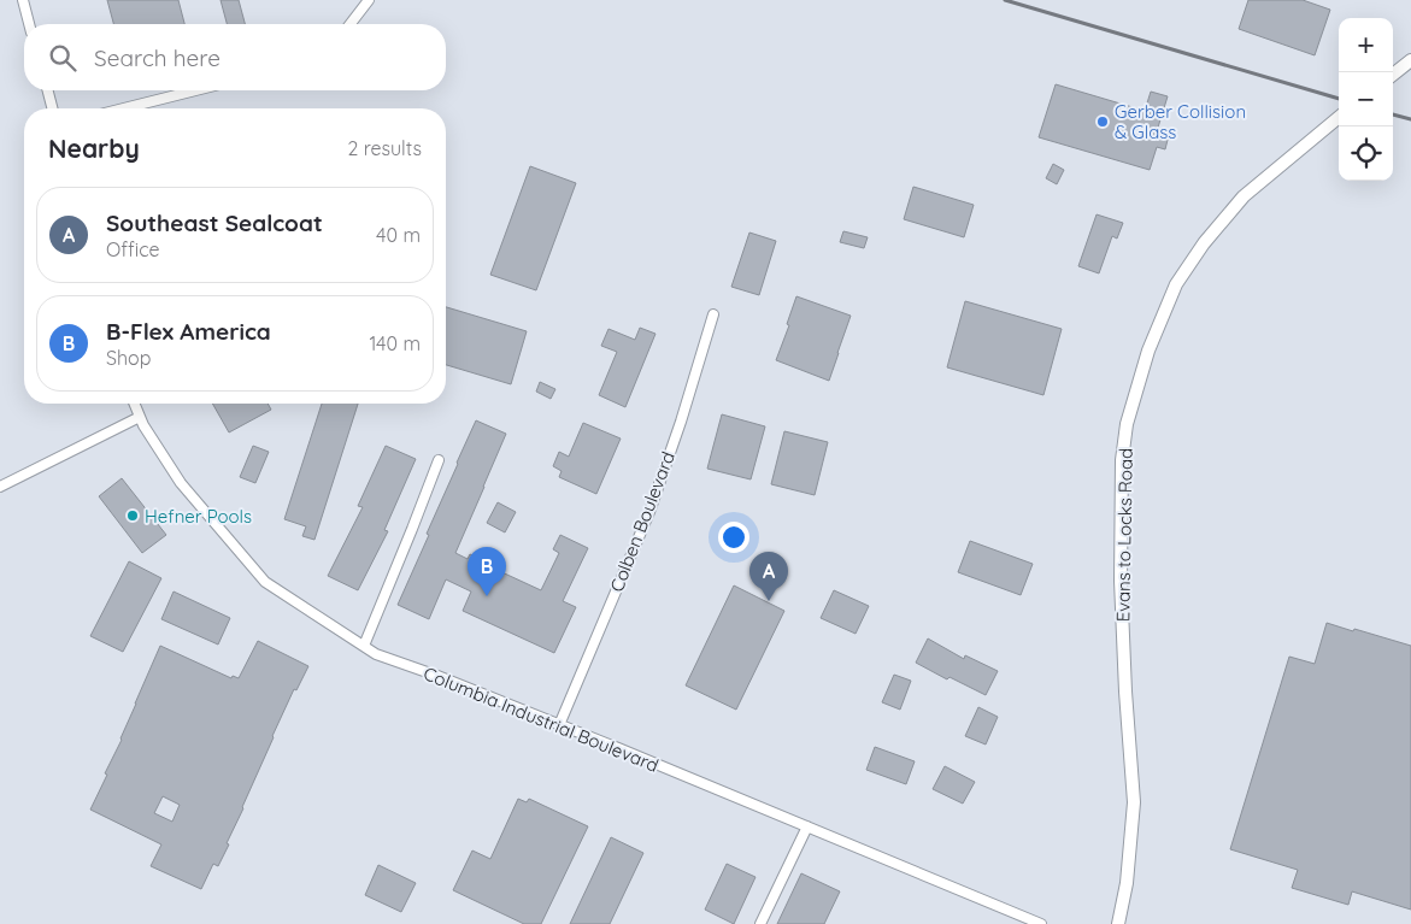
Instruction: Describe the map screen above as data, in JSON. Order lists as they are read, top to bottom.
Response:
{
  "streets": {
    "street": ["Colben Boulevard", "Evans to Locks Road", "Columbia Industrial Boulevard"]
  },
  "crossings": [
    ["Colben Boulevard", "Columbia Industrial Boulevard"]
  ],
  "places": ["Gerber Collision & Glass", "Hefner Pools"],
  "page": {
    "map_buttons": ["+", "−"],
    "search": "Search here",
    "heading": ["Nearby", "2 results"],
    "list": [
      {
        "mark": "A",
        "name": "Southeast Sealcoat",
        "note": "Office",
        "value": "40 m"
      },
      {
        "mark": "B",
        "name": "B-Flex America",
        "note": "Shop",
        "value": "140 m"
      }
    ],
    "pins": ["B", "A"]
  }
}
